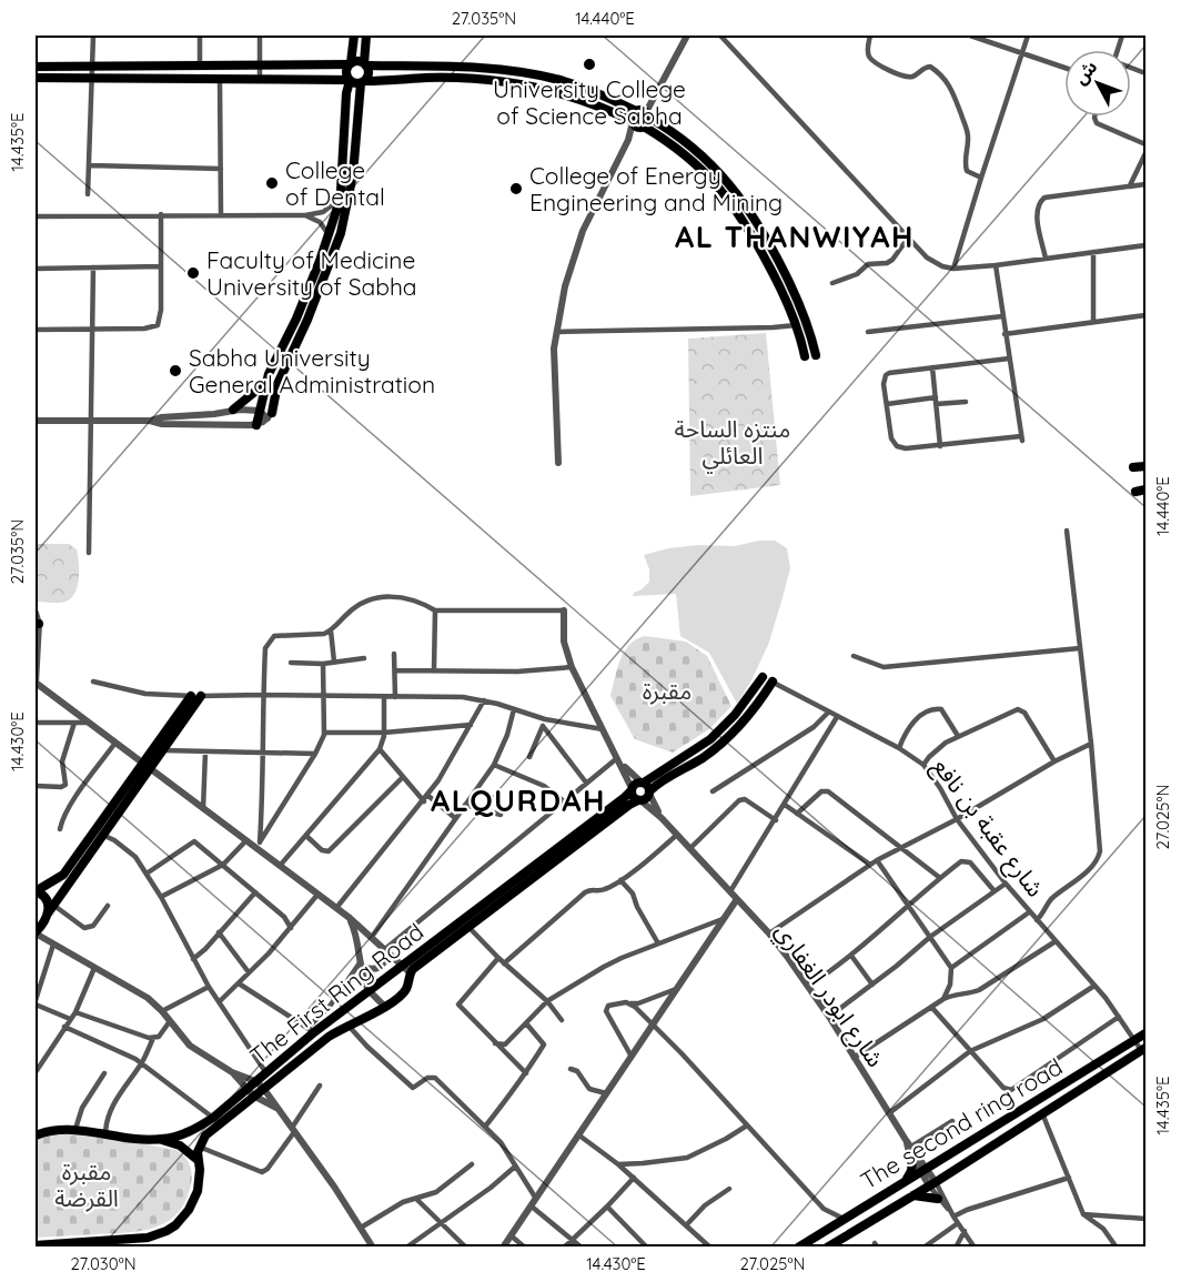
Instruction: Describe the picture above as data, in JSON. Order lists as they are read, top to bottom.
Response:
{
  "streets": {
    "main road": ["The First Ring Road", "The second ring road"],
    "street": ["شارع عقبة بن نافع", "شارع ابودر الغفاري"]
  },
  "crossings": [
    ["شارع عقبة بن نافع", "The second ring road"],
    ["The First Ring Road", "شارع ابودر الغفاري"],
    ["شارع ابودر الغفاري", "The second ring road"]
  ],
  "districts": ["AL THANWIYAH", "ALQURDAH"],
  "parks": ["منتزه الساحة العائلي", "مقبرة", "مقبرة القرضة"],
  "places": [
    "University College of Science Sabha",
    "College of Dental",
    "College of Energy Engineering and Mining",
    "Faculty of Medicine University of Sabha",
    "Sabha University General Administration"
  ],
  "north": "top left",
  "coordinates": [
    "27.035°N",
    "14.440°E",
    "14.435°E",
    "14.430°E",
    "27.025°N",
    "27.030°N"
  ]
}
